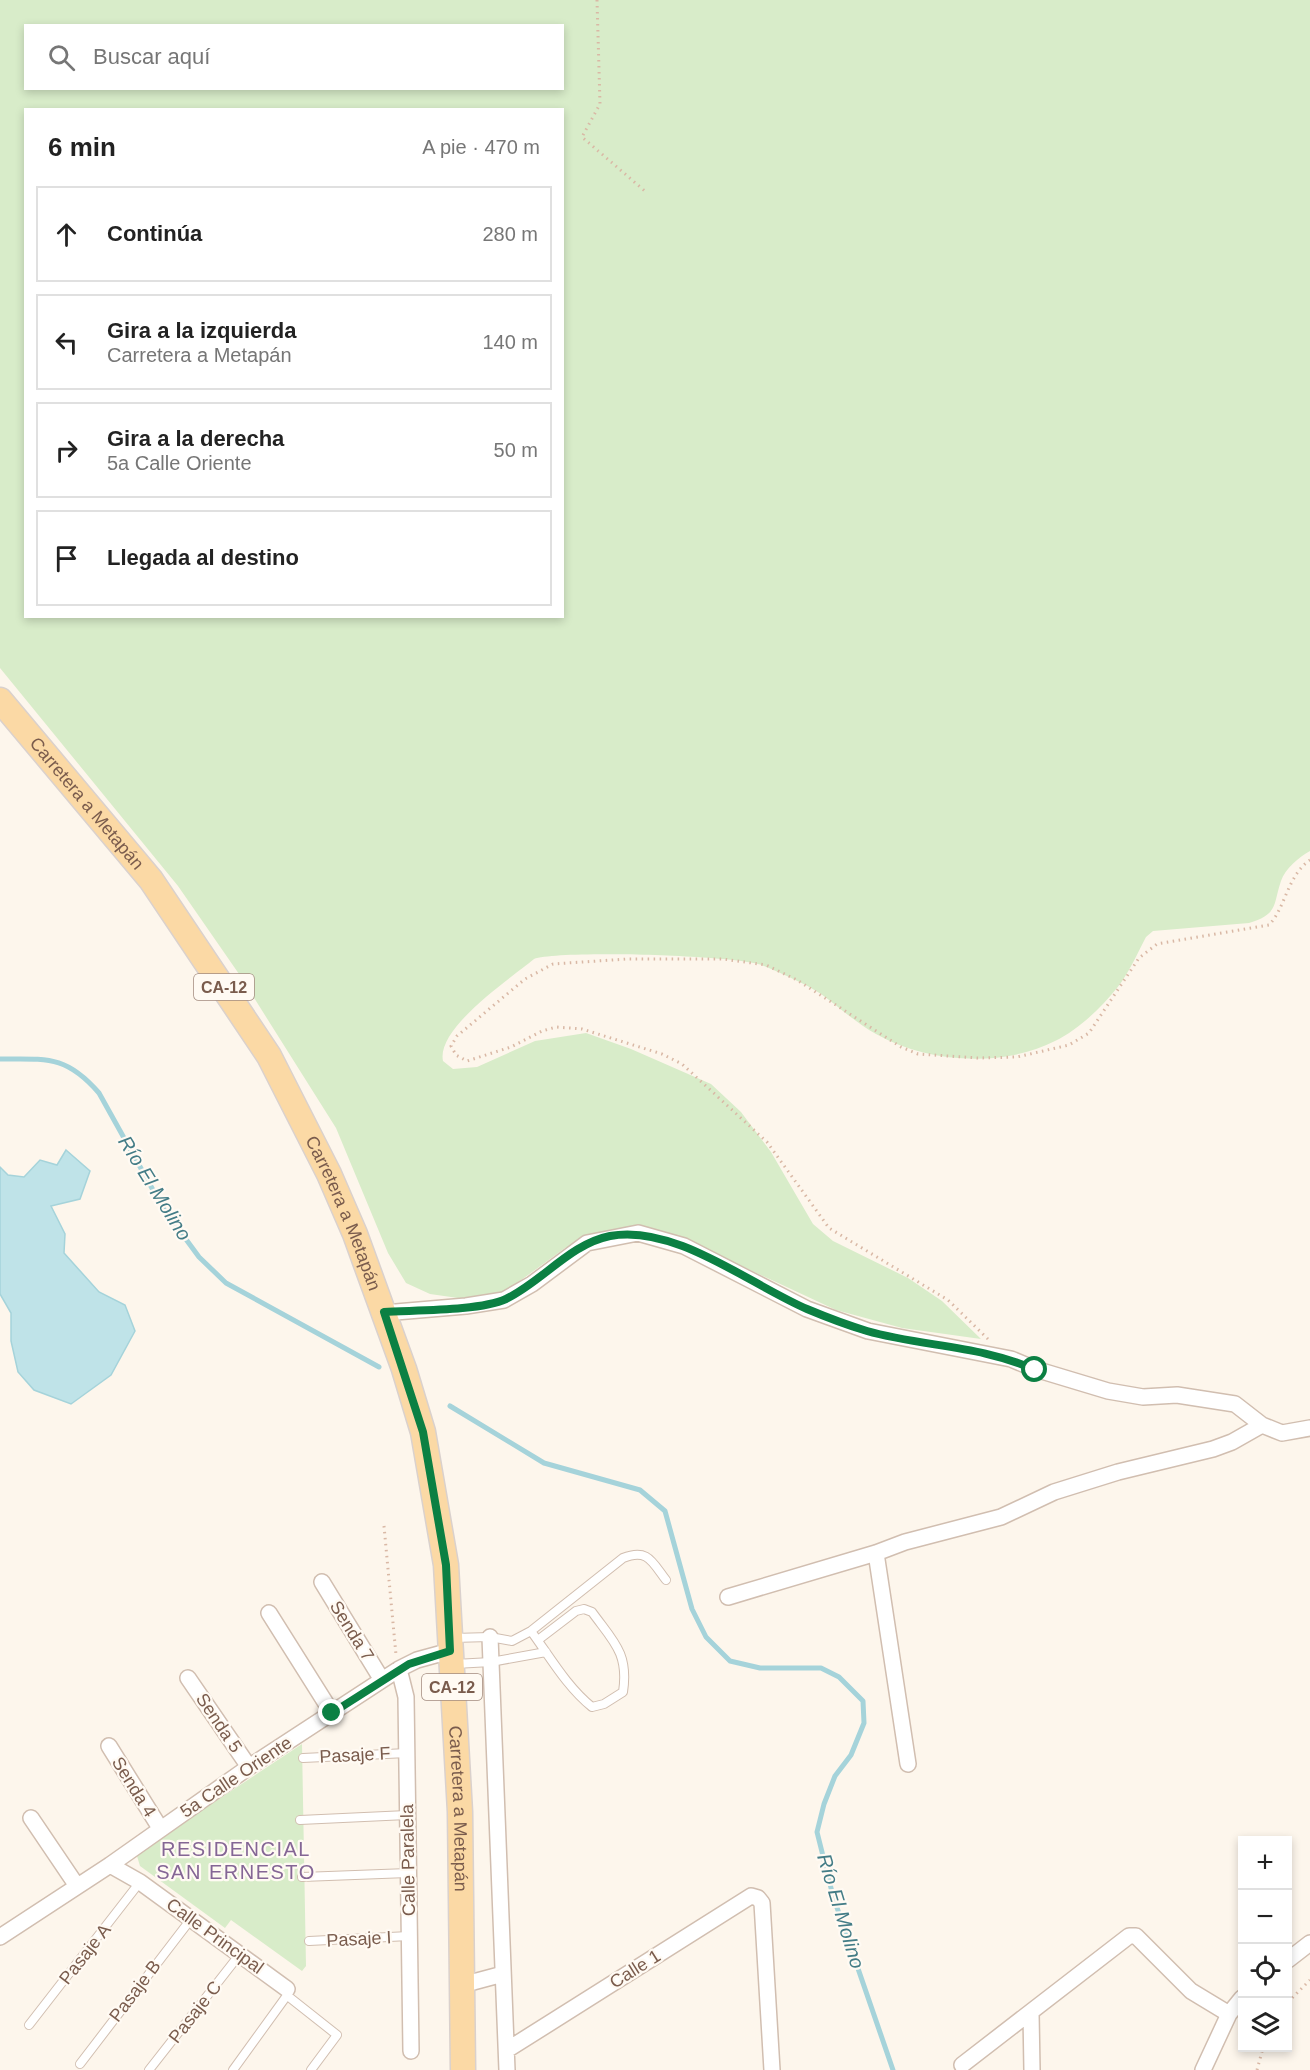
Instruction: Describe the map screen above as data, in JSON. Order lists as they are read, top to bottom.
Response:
{
  "streets": {
    "main road": ["Carretera a Metapán", "CA-12"],
    "street": [
      "Senda 7",
      "Senda 5",
      "5a Calle Oriente",
      "Senda 4",
      "Calle Paralela",
      "Calle Principal",
      "Calle 1"
    ],
    "lane": [
      "Pasaje F",
      "Pasaje I",
      "Pasaje A",
      "Pasaje B",
      "Pasaje C"
    ]
  },
  "crossings": [
    ["Carretera a Metapán", "5a Calle Oriente"],
    ["Senda 7", "5a Calle Oriente"],
    ["Senda 5", "5a Calle Oriente"],
    ["Pasaje F", "Calle Paralela"],
    ["5a Calle Oriente", "Senda 4"],
    ["5a Calle Oriente", "Calle Paralela"],
    ["5a Calle Oriente", "Calle Principal"],
    ["Calle Paralela", "Pasaje I"],
    ["Calle Principal", "Pasaje A"],
    ["Calle Principal", "Pasaje B"],
    ["Calle Principal", "Pasaje C"]
  ],
  "districts": ["RESIDENCIAL SAN ERNESTO"],
  "water": ["Río El Molino"],
  "page": {
    "search": "Buscar aquí",
    "heading": ["6 min", "A pie · 470 m"],
    "list": [
      ["Continúa", "280 m"],
      ["Gira a la izquierda", "Carretera a Metapán", "140 m"],
      ["Gira a la derecha", "5a Calle Oriente", "50 m"],
      "Llegada al destino"
    ],
    "map_buttons": ["+", "−"]
  }
}
